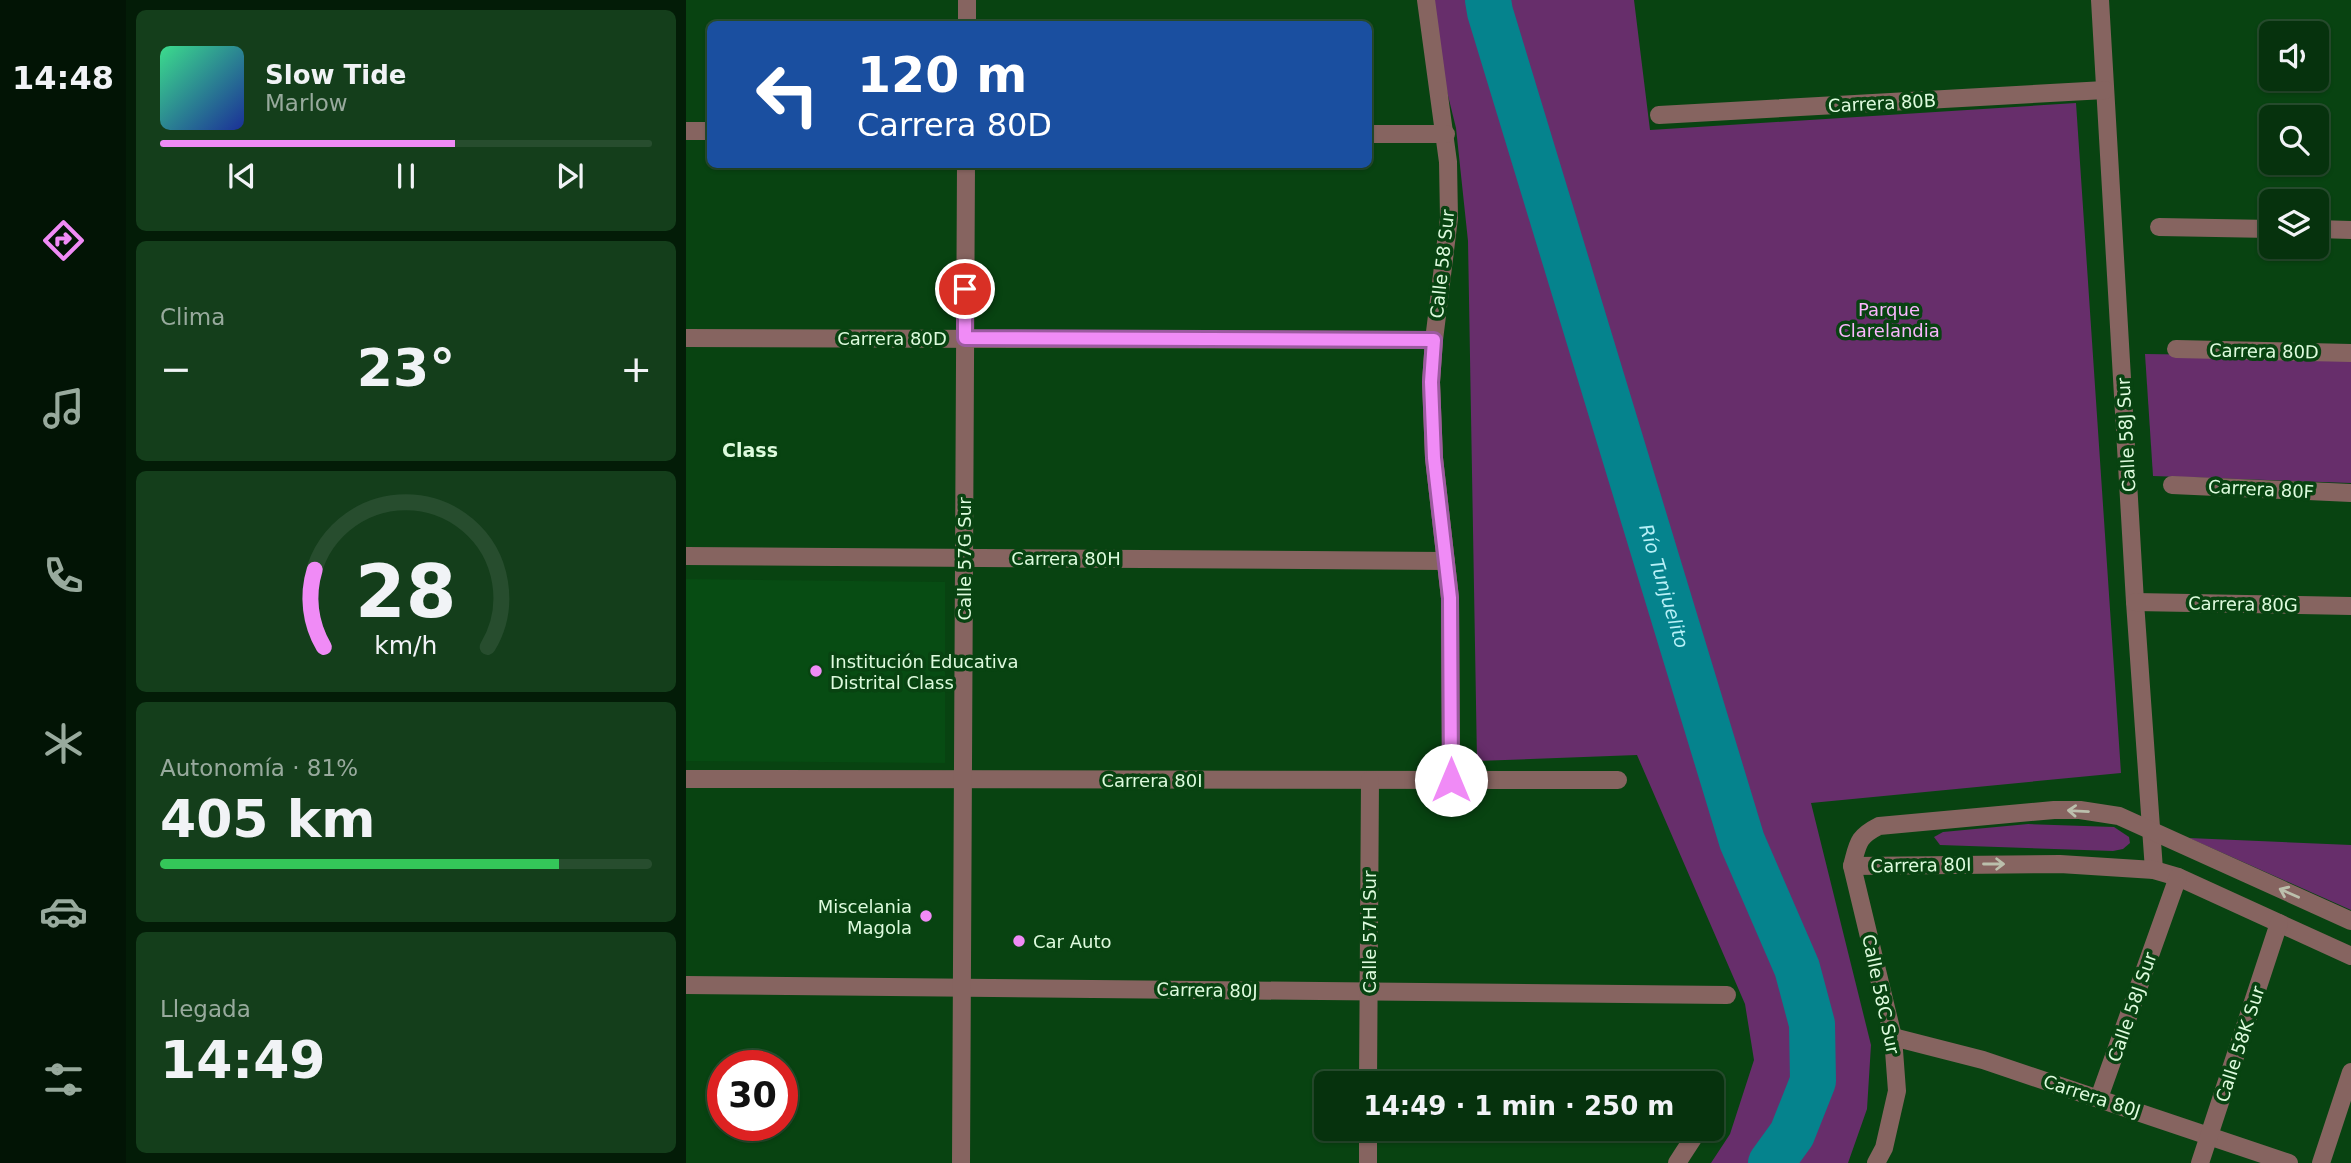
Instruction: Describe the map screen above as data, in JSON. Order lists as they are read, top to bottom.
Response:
{
  "streets": {
    "street": [
      "Carrera 80B",
      "Calle 58 Sur",
      "Carrera 80D",
      "Calle 58J Sur",
      "Carrera 80F",
      "Carrera 80H",
      "Calle 57G Sur",
      "Carrera 80G",
      "Carrera 80I",
      "Calle 57H Sur",
      "Carrera 80J",
      "Calle 58C Sur",
      "Calle 58K Sur"
    ]
  },
  "crossings": [
    ["Carrera 80B", "Calle 58J Sur"],
    ["Calle 58 Sur", "Carrera 80D"],
    ["Calle 58 Sur", "Carrera 80H"],
    ["Calle 58 Sur", "Carrera 80I"],
    ["Carrera 80D", "Calle 57G Sur"],
    ["Calle 58J Sur", "Carrera 80G"],
    ["Calle 58J Sur", "Carrera 80I"],
    ["Calle 58J Sur", "Carrera 80J"],
    ["Carrera 80H", "Calle 57G Sur"],
    ["Calle 57G Sur", "Carrera 80I"],
    ["Calle 57G Sur", "Carrera 80J"],
    ["Carrera 80I", "Calle 57H Sur"],
    ["Carrera 80I", "Calle 58C Sur"],
    ["Carrera 80I", "Calle 58K Sur"],
    ["Calle 57H Sur", "Carrera 80J"],
    ["Carrera 80J", "Calle 58C Sur"],
    ["Carrera 80J", "Calle 58K Sur"]
  ],
  "districts": ["Class"],
  "water": ["Río Tunjuelito"],
  "parks": ["Parque Clarelandia"],
  "places": ["Institución Educativa Distrital Class", "Miscelania Magola", "Car Auto"],
  "page": {
    "tabs": "14:48",
    "turn": ["120 m", "Carrera 80D"],
    "song": ["Slow Tide", "Marlow"],
    "tile": [
      "Clima",
      ["Autonomía · 81%", "405 km"],
      ["Llegada", "14:49"]
    ],
    "heat": ["−", "23°", "+"],
    "limit": "30",
    "trip": "14:49 · 1 min · 250 m",
    "gauge": ["28", "km/h"]
  }
}
